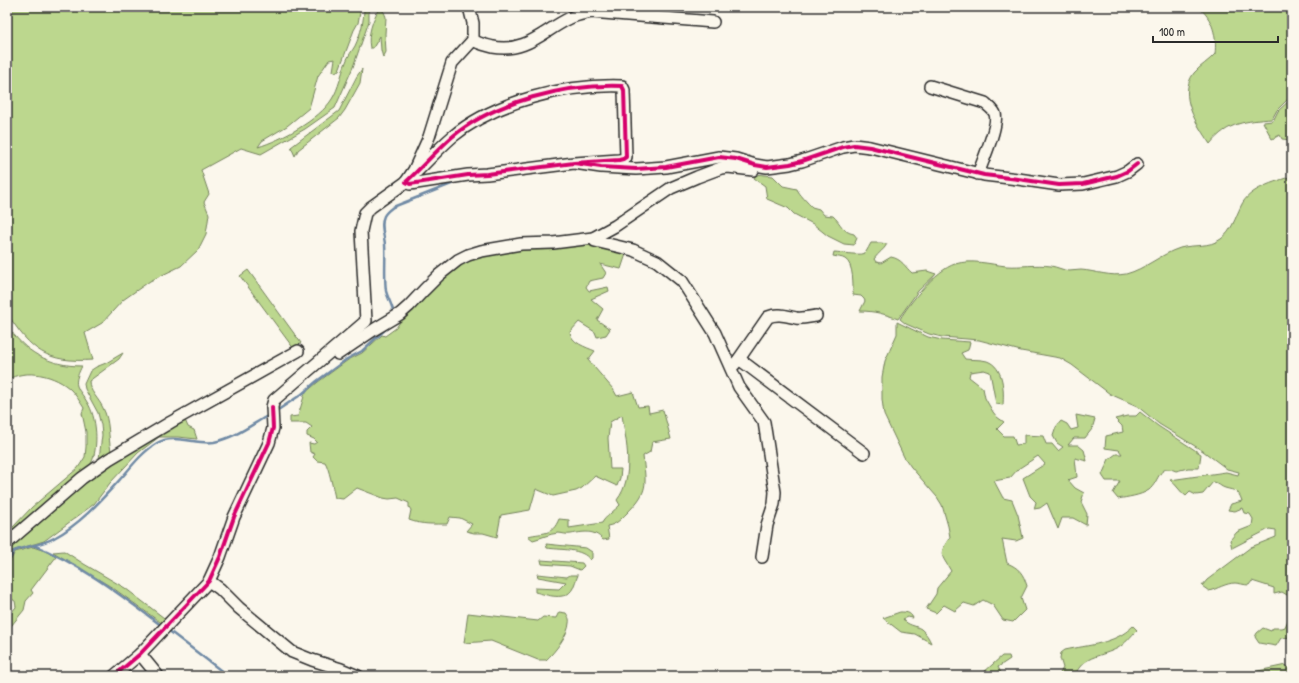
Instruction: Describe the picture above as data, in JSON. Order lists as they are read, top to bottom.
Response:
{
  "scale_bar": "100 m"
}
